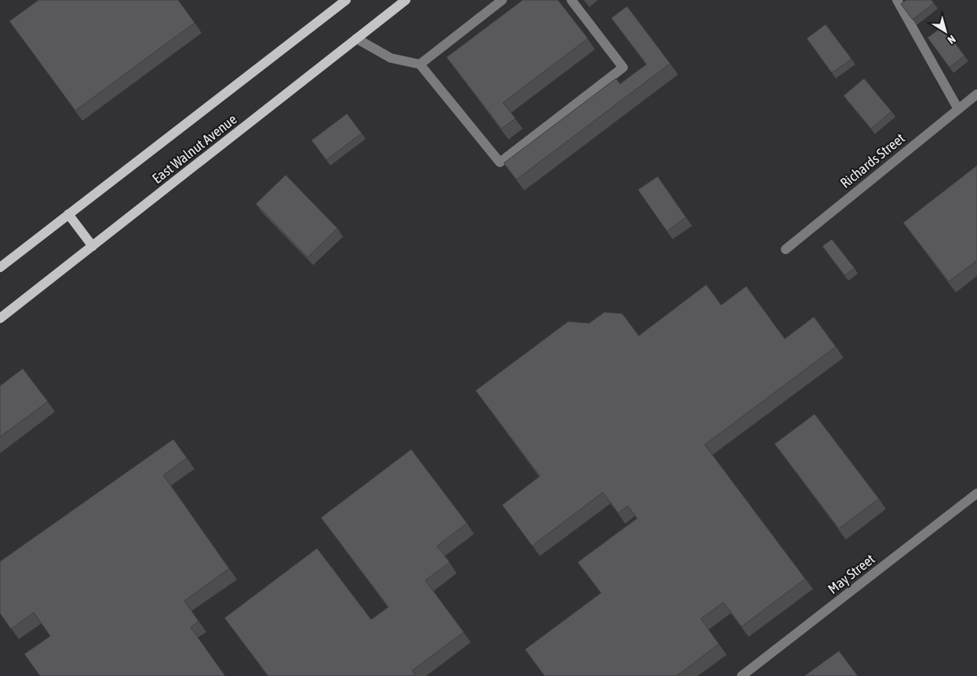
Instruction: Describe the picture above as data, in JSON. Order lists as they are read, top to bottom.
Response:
{
  "streets": {
    "main road": ["East Walnut Avenue"],
    "street": ["Richards Street", "May Street"]
  },
  "north": "bottom right"
}
